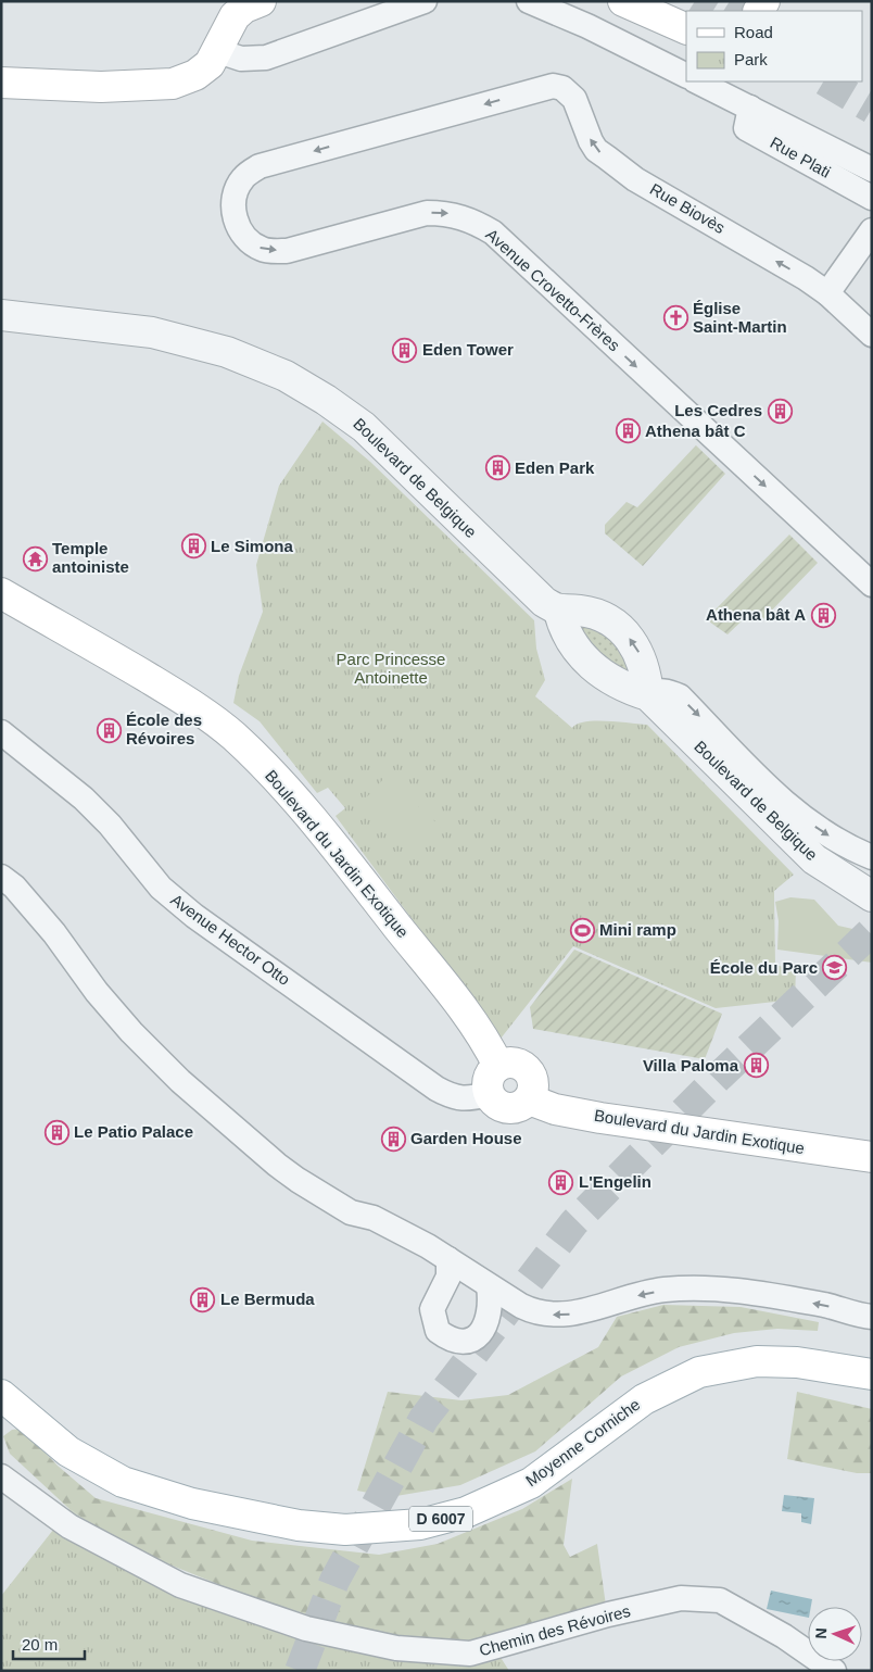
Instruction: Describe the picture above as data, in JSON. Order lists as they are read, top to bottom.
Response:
{
  "streets": {
    "main road": ["Boulevard du Jardin Exotique", "Moyenne Corniche", "D 6007"],
    "street": [
      "Rue Plati",
      "Rue Biovès",
      "Avenue Crovetto-Frères",
      "Boulevard de Belgique",
      "Avenue Hector Otto",
      "Chemin des Révoires"
    ]
  },
  "crossings": [
    ["Rue Biovès", "Avenue Crovetto-Frères"],
    ["Boulevard du Jardin Exotique", "Avenue Hector Otto"]
  ],
  "parks": ["Parc Princesse Antoinette"],
  "places": {
    "church": ["Église Saint-Martin"],
    "building": [
      "Eden Tower",
      "Les Cedres",
      "Athena bât C",
      "Eden Park",
      "Le Simona",
      "Athena bât A",
      "École des Révoires",
      "Villa Paloma",
      "Le Patio Palace",
      "Garden House",
      "L'Engelin",
      "Le Bermuda"
    ],
    "temple": ["Temple antoiniste"],
    "sports": ["Mini ramp"],
    "school or university": ["École du Parc"]
  },
  "legend": ["Road", "Park"],
  "scale_bar": "20 m",
  "north": "left"
}
